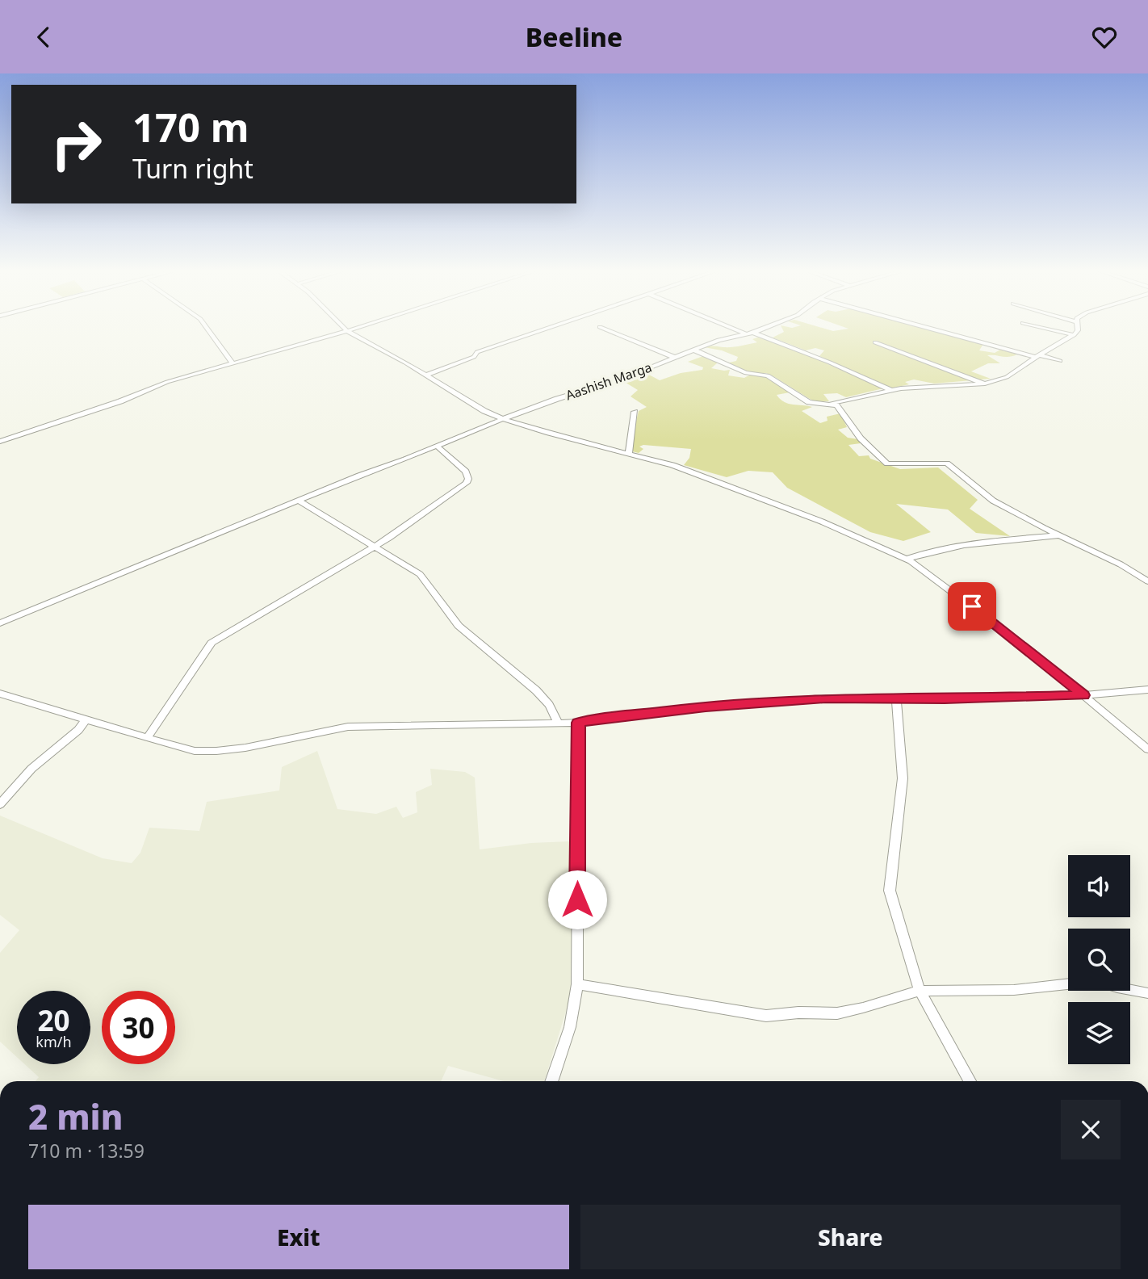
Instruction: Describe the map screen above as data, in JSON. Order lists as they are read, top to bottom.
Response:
{
  "streets": {
    "street": ["Aashish Marga"]
  },
  "page": {
    "header": "Beeline",
    "turn": ["170 m", "Turn right"],
    "speed": "20 km/h",
    "limit": "30",
    "heading": ["2 min", "710 m · 13:59"],
    "buttons": ["Exit", "Share"]
  }
}
